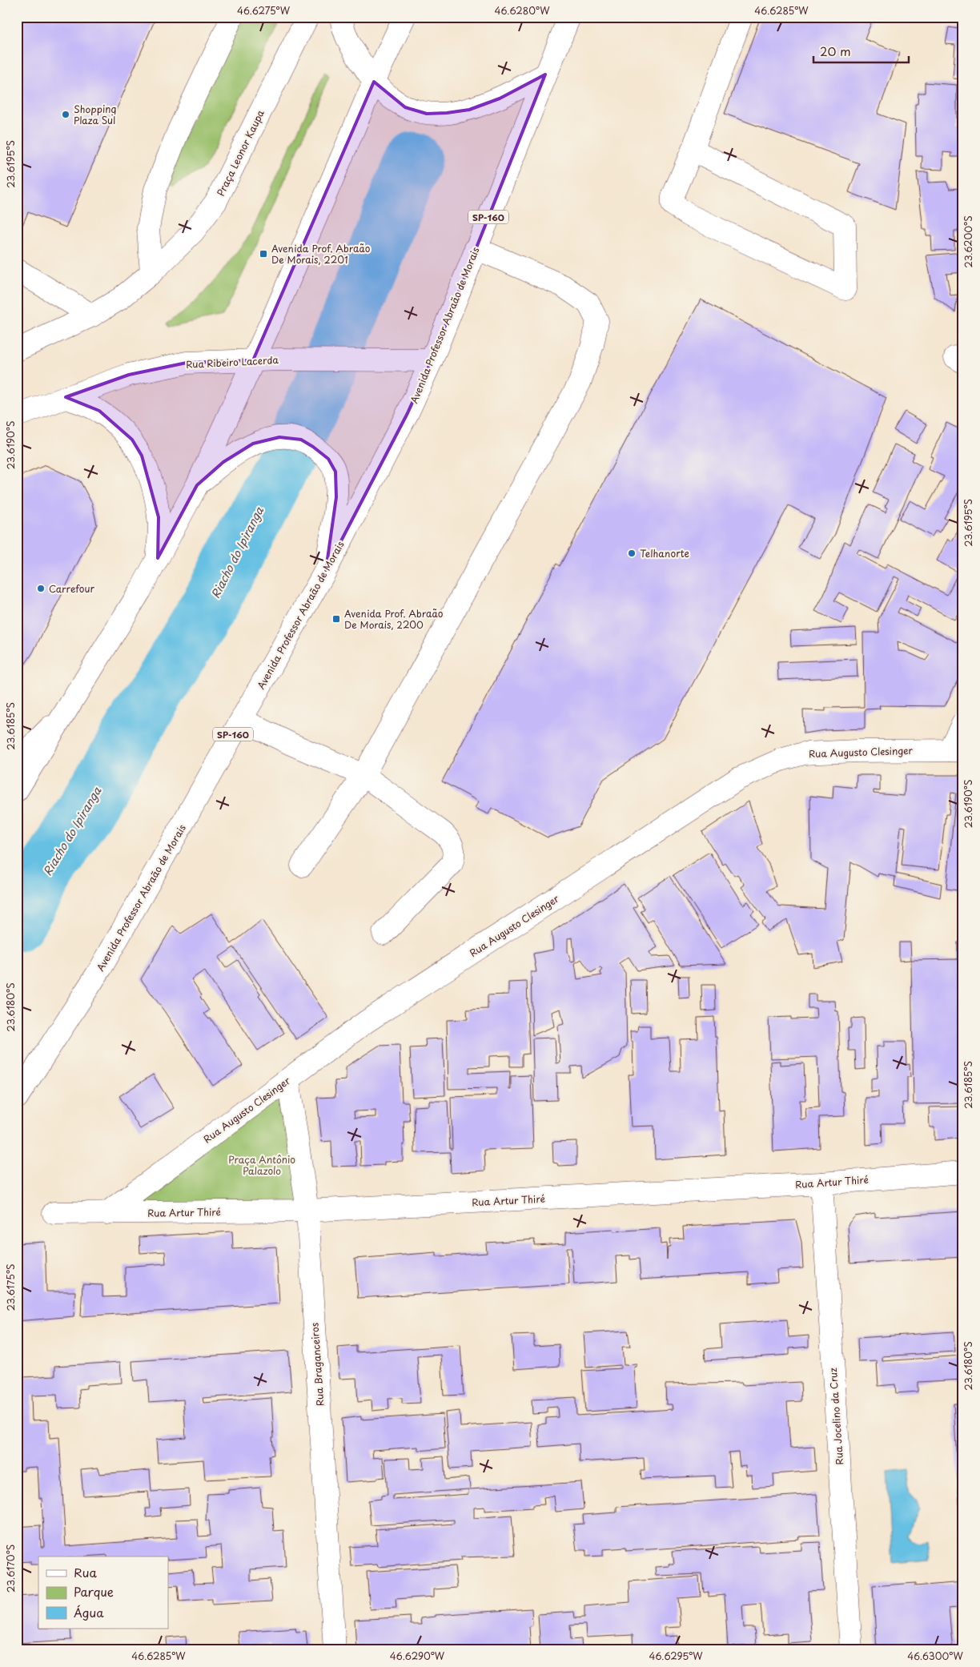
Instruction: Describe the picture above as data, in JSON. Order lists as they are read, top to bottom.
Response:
{
  "streets": {
    "street": [
      "Praça Leonor Kaupa",
      "SP-160",
      "Avenida Professor Abraão de Morais",
      "Rua Ribeiro Lacerda",
      "Rua Augusto Clesinger",
      "Rua Artur Thiré",
      "Rua Braganceiros",
      "Rua Jocelino da Cruz"
    ]
  },
  "crossings": [
    ["Avenida Professor Abraão de Morais", "Rua Ribeiro Lacerda"],
    ["Rua Augusto Clesinger", "Rua Artur Thiré"],
    ["Rua Augusto Clesinger", "Rua Braganceiros"],
    ["Rua Artur Thiré", "Rua Braganceiros"],
    ["Rua Artur Thiré", "Rua Jocelino da Cruz"]
  ],
  "water": ["Riacho do Ipiranga"],
  "parks": ["Praça Antônio Palazolo"],
  "places": {
    "other": ["Shopping Plaza Sul", "Telhanorte", "Carrefour"],
    "transit": ["Avenida Prof. Abraão De Morais, 2201", "Avenida Prof. Abraão De Morais, 2200"]
  },
  "legend": ["Rua", "Parque", "Água"],
  "scale_bar": "20 m",
  "coordinates": [
    "46.6275°W",
    "46.6280°W",
    "46.6285°W",
    "23.6195°S",
    "23.6200°S",
    "23.6190°S",
    "23.6185°S",
    "23.6180°S",
    "23.6175°S",
    "23.6170°S",
    "46.6290°W",
    "46.6295°W",
    "46.6300°W"
  ]
}
